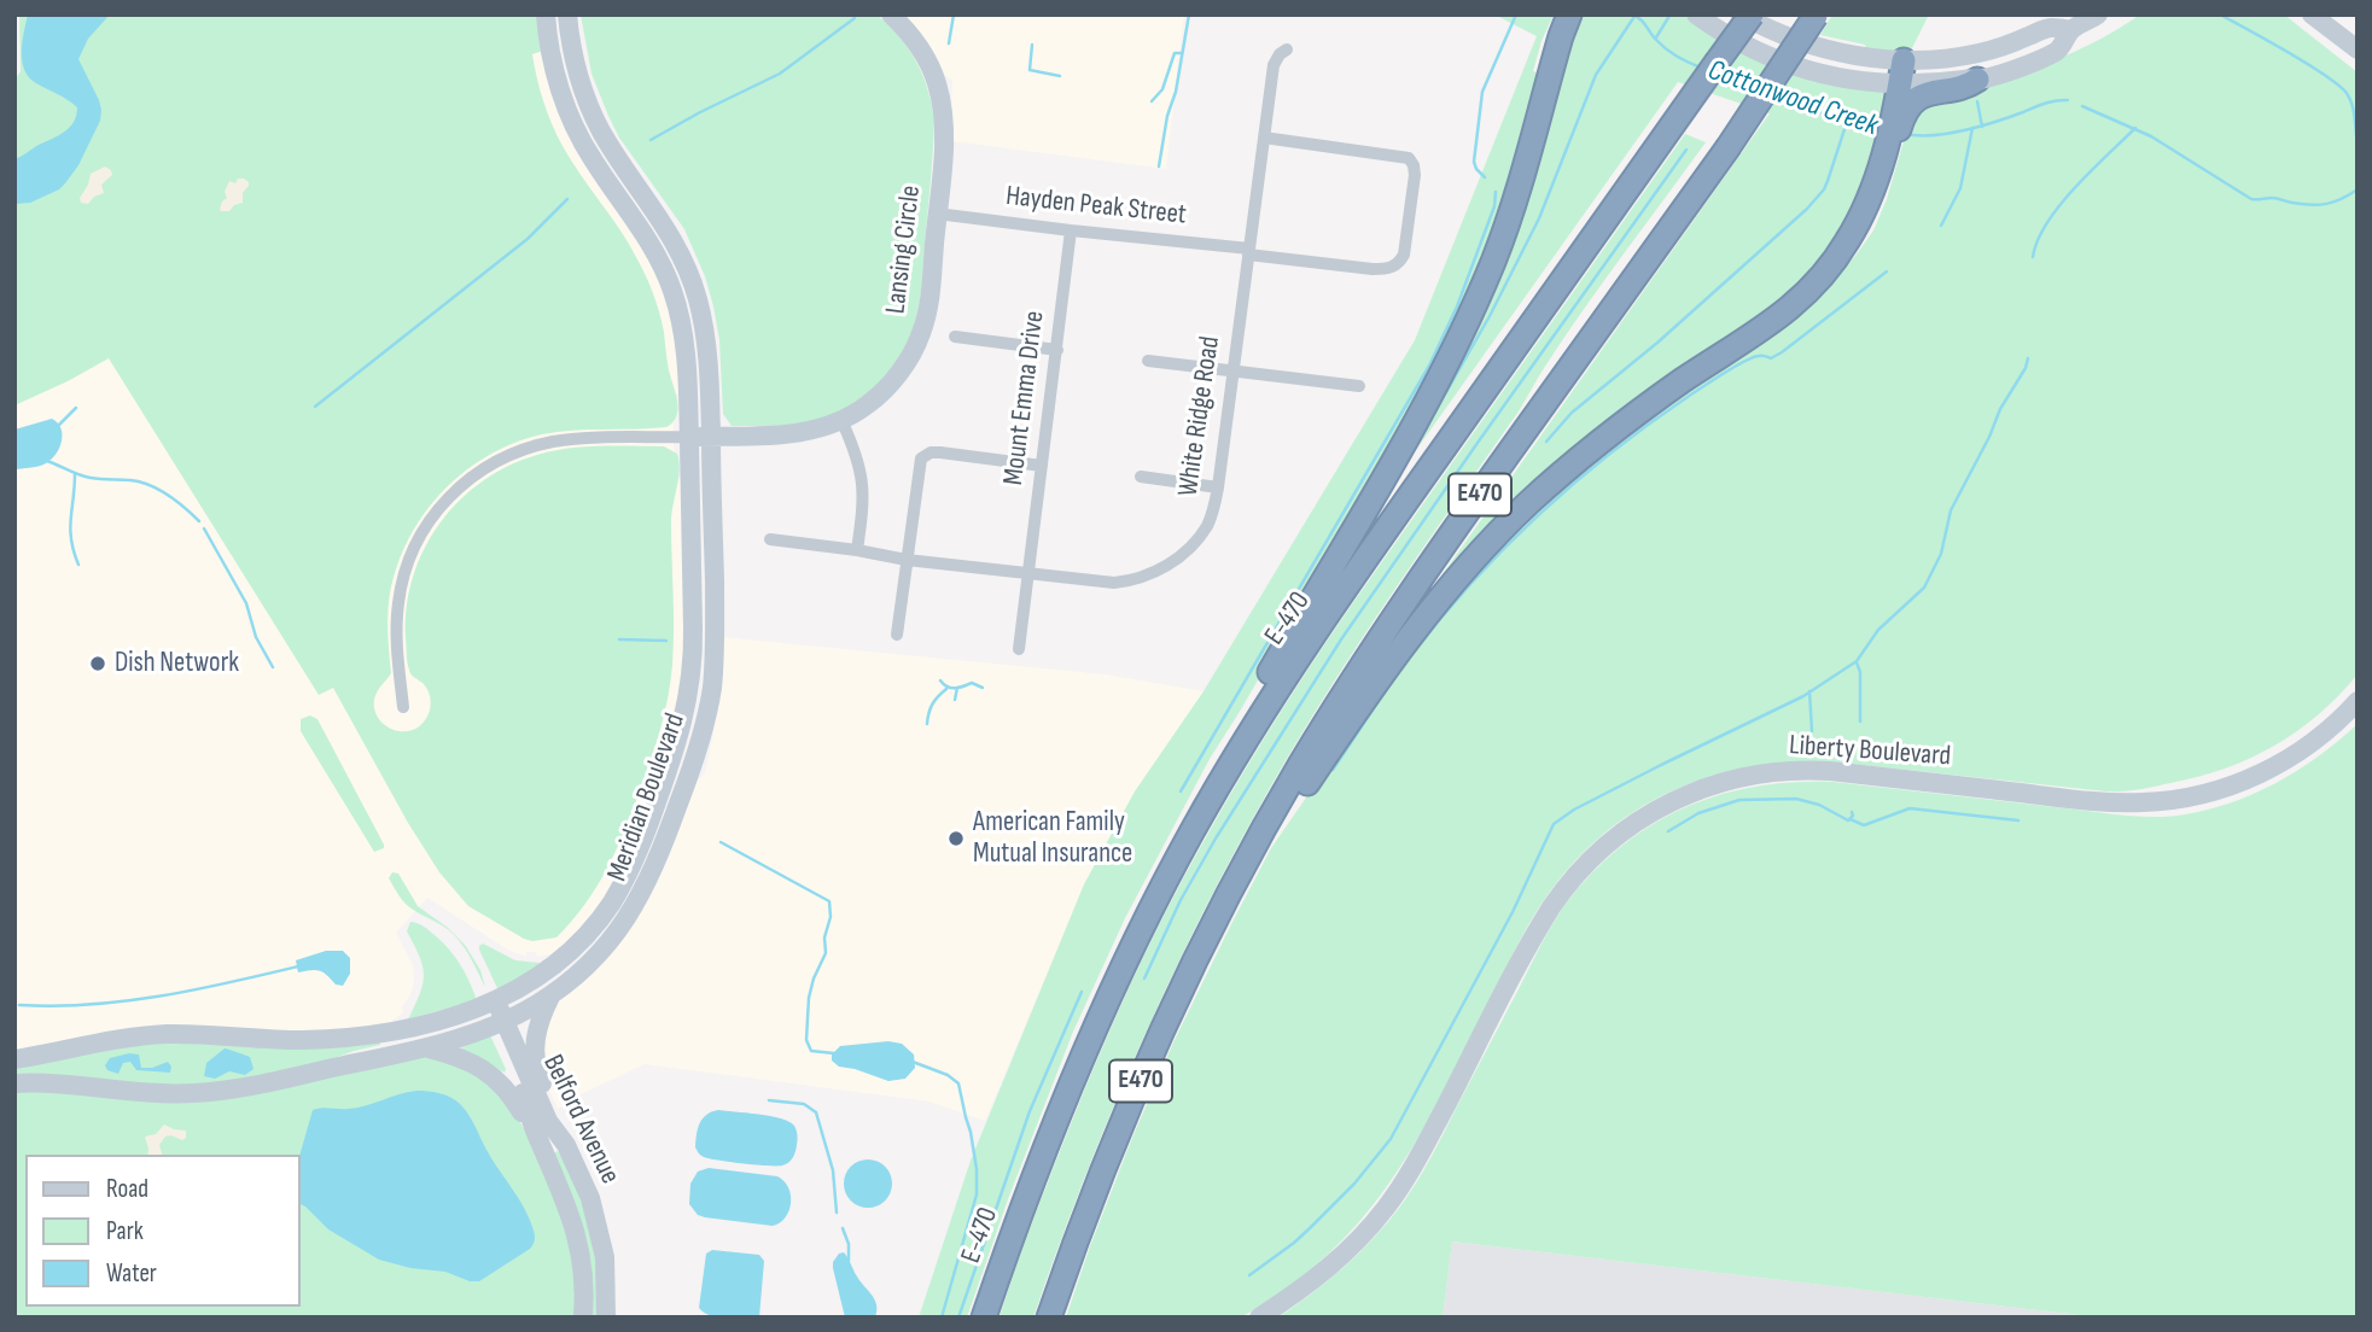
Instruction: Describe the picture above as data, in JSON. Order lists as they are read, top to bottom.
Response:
{
  "streets": {
    "highway": ["E470", "E-470"],
    "main road": [
      "Lansing Circle",
      "Liberty Boulevard",
      "Meridian Boulevard",
      "Belford Avenue"
    ],
    "street": ["Hayden Peak Street", "Mount Emma Drive", "White Ridge Road"]
  },
  "crossings": [
    ["Hayden Peak Street", "Lansing Circle"],
    ["Hayden Peak Street", "Mount Emma Drive"],
    ["Hayden Peak Street", "White Ridge Road"],
    ["Lansing Circle", "Meridian Boulevard"],
    ["Mount Emma Drive", "White Ridge Road"],
    ["Meridian Boulevard", "Belford Avenue"]
  ],
  "water": ["Cottonwood Creek"],
  "places": ["Dish Network", "American Family Mutual Insurance"],
  "legend": ["Road", "Park", "Water"]
}
